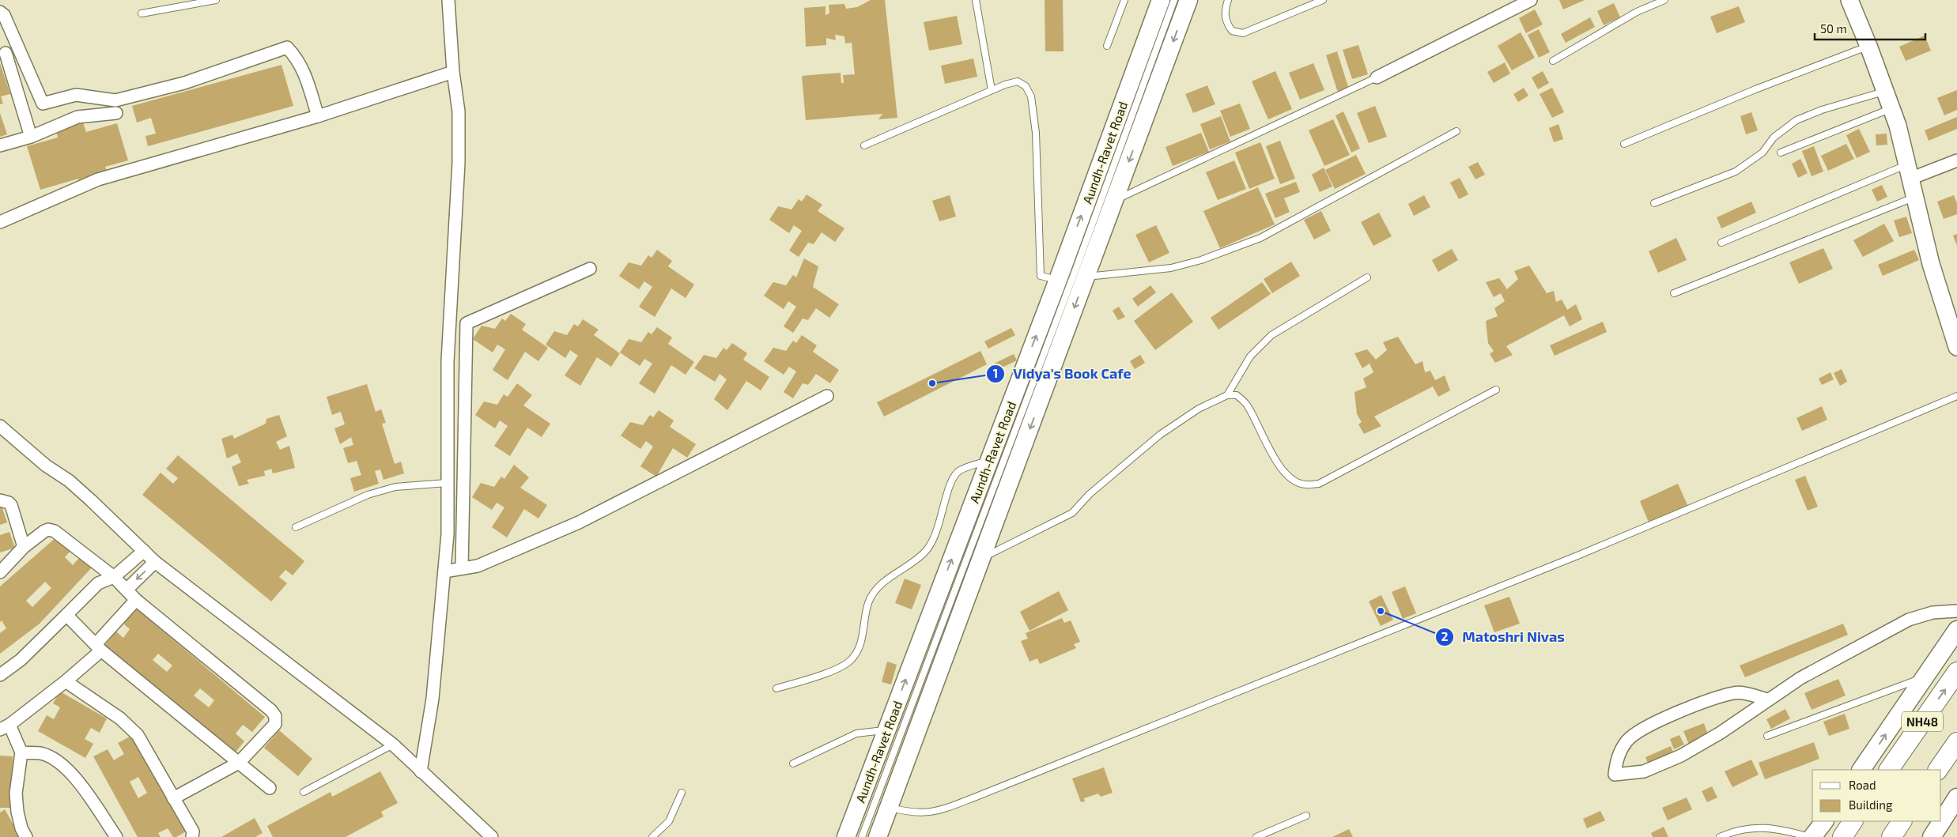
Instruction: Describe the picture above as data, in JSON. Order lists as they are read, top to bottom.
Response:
{
  "streets": {
    "highway": ["NH48"],
    "main road": ["Aundh-Ravet Road"]
  },
  "places": ["Vidya's Book Cafe", "Matoshri Nivas"],
  "legend": ["Road", "Building"],
  "scale_bar": "50 m"
}
